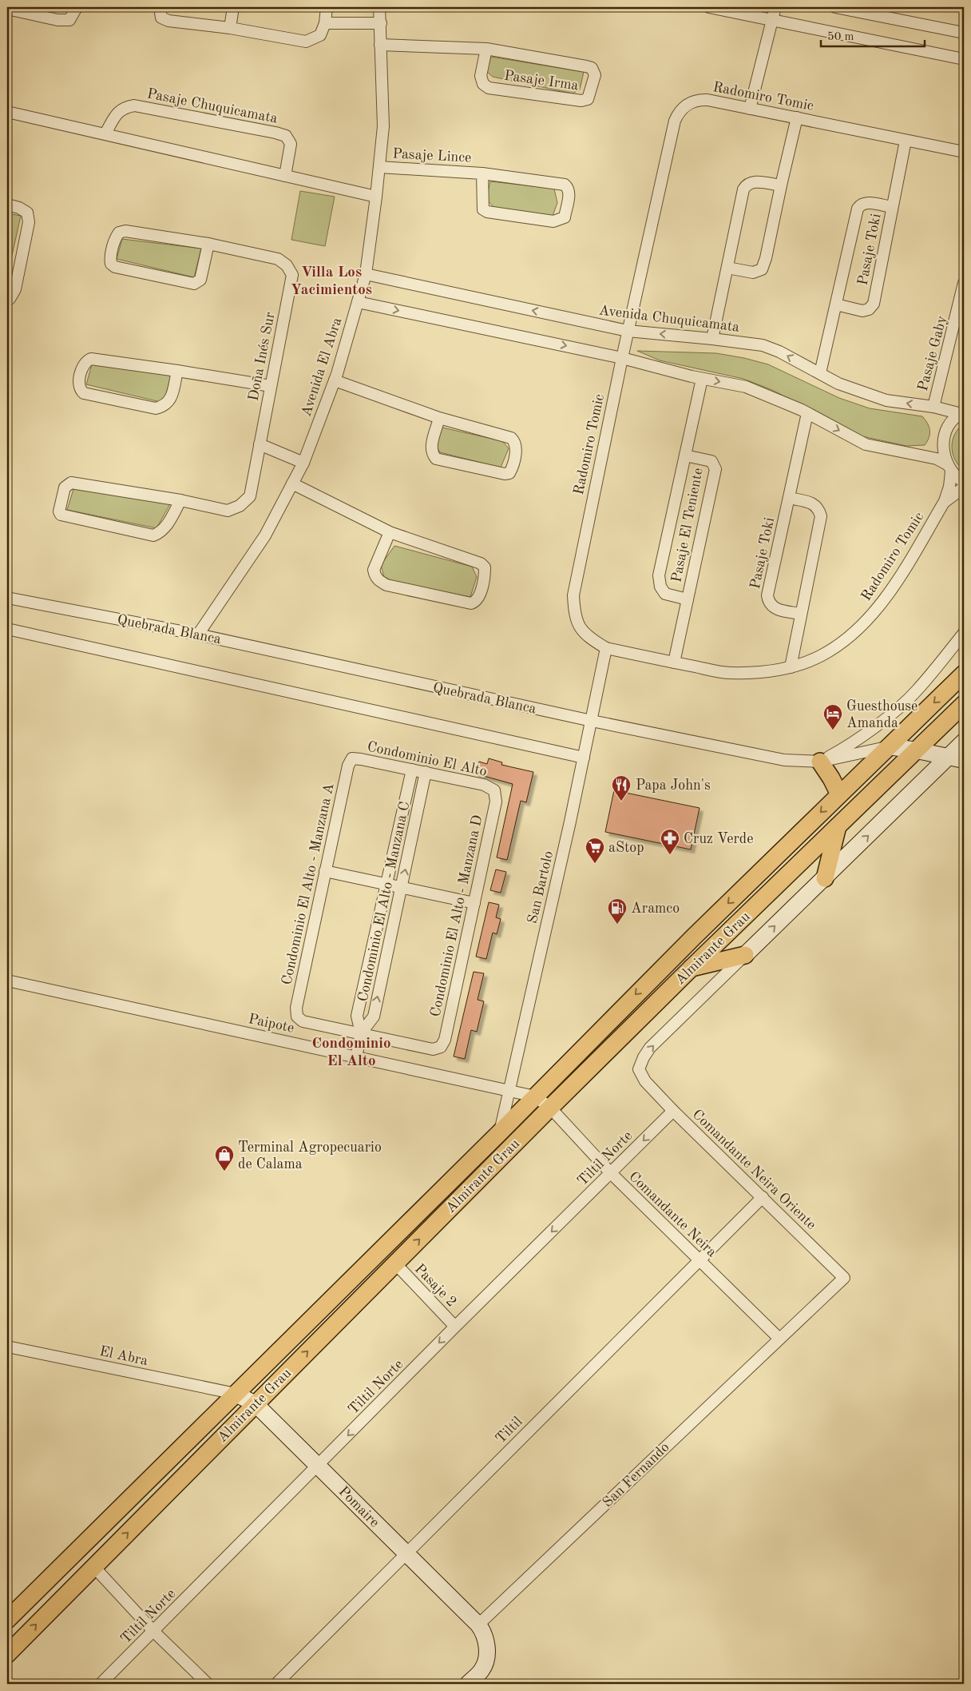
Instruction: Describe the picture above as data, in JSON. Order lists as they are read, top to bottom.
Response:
{
  "streets": {
    "main road": ["Almirante Grau"],
    "street": [
      "Pasaje Irma",
      "Radomiro Tomic",
      "Pasaje Chuquicamata",
      "Pasaje Lince",
      "Pasaje Toki",
      "Avenida Chuquicamata",
      "Pasaje Gaby",
      "Doña Inés Sur",
      "Avenida El Abra",
      "Pasaje El Teniente",
      "Quebrada Blanca",
      "Condominio El Alto",
      "Condominio El Alto - Manzana A",
      "San Bartolo",
      "Condominio El Alto - Manzana C",
      "Condominio El Alto - Manzana D",
      "Paipote",
      "Tiltil Norte",
      "Comandante Neira Oriente",
      "Comandante Neira",
      "Pasaje 2",
      "El Abra",
      "Tiltil",
      "San Fernando",
      "Pomaire"
    ]
  },
  "crossings": [
    ["Pasaje Irma", "Avenida El Abra"],
    ["Radomiro Tomic", "Pasaje Toki"],
    ["Radomiro Tomic", "Avenida Chuquicamata"],
    ["Radomiro Tomic", "Pasaje El Teniente"],
    ["Radomiro Tomic", "San Bartolo"],
    ["Pasaje Lince", "Avenida El Abra"],
    ["Pasaje Toki", "Avenida Chuquicamata"],
    ["Avenida Chuquicamata", "Pasaje Gaby"],
    ["Avenida Chuquicamata", "Avenida El Abra"],
    ["Avenida El Abra", "Quebrada Blanca"],
    ["Quebrada Blanca", "San Bartolo"],
    ["Quebrada Blanca", "Almirante Grau"],
    ["Condominio El Alto", "Condominio El Alto - Manzana A"],
    ["Condominio El Alto", "Condominio El Alto - Manzana C"],
    ["Condominio El Alto", "Condominio El Alto - Manzana D"],
    ["Condominio El Alto - Manzana A", "Condominio El Alto - Manzana C"],
    ["Condominio El Alto - Manzana A", "Condominio El Alto - Manzana D"],
    ["San Bartolo", "Almirante Grau"],
    ["San Bartolo", "Paipote"],
    ["Condominio El Alto - Manzana C", "Condominio El Alto - Manzana D"],
    ["Almirante Grau", "Paipote"],
    ["Almirante Grau", "Comandante Neira Oriente"],
    ["Almirante Grau", "Comandante Neira"],
    ["Almirante Grau", "Pasaje 2"],
    ["Almirante Grau", "El Abra"],
    ["Almirante Grau", "Pomaire"],
    ["Paipote", "Comandante Neira"],
    ["Tiltil Norte", "Comandante Neira Oriente"],
    ["Tiltil Norte", "Comandante Neira"],
    ["Tiltil Norte", "Pasaje 2"],
    ["Tiltil Norte", "Pomaire"],
    ["Comandante Neira Oriente", "Tiltil"],
    ["Comandante Neira Oriente", "San Fernando"],
    ["Comandante Neira", "Tiltil"],
    ["Comandante Neira", "San Fernando"],
    ["El Abra", "Pomaire"],
    ["Tiltil", "Pomaire"],
    ["San Fernando", "Pomaire"]
  ],
  "one_way": ["Tiltil Norte"],
  "districts": ["Villa Los Yacimientos", "Condominio El Alto"],
  "places": {
    "hotel": ["Guesthouse Amanda"],
    "restaurant": ["Papa John's"],
    "pharmacy": ["Cruz Verde"],
    "supermarket": ["aStop"],
    "fuel station": ["Aramco"],
    "shop": ["Terminal Agropecuario de Calama"]
  },
  "scale_bar": "50 m"
}
